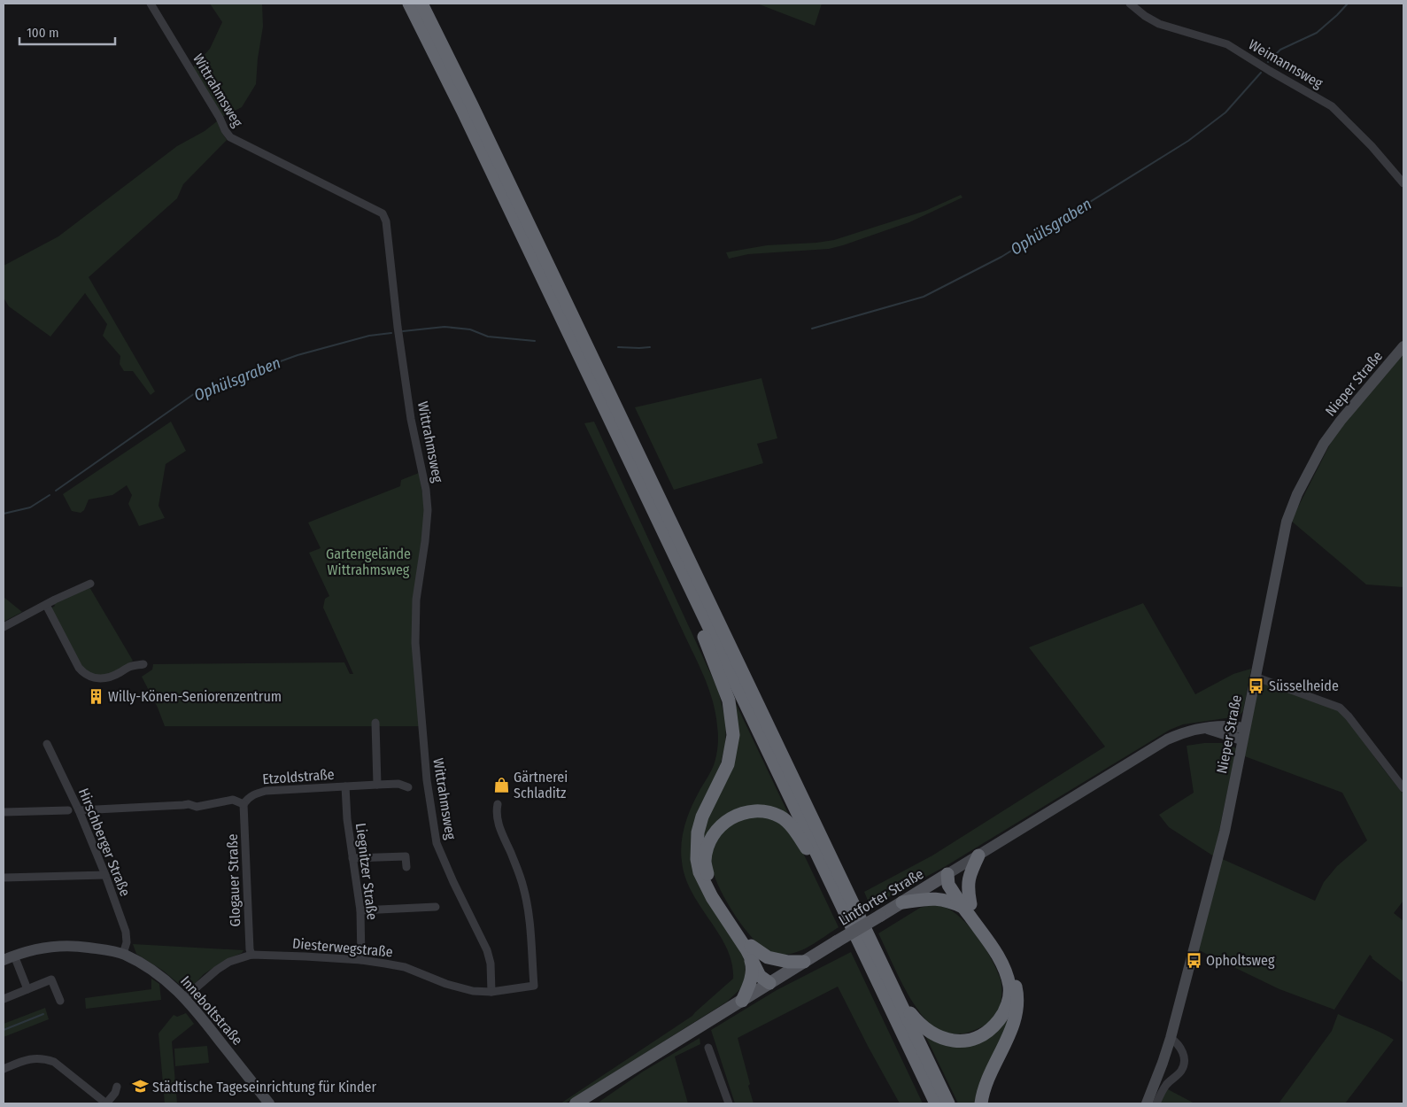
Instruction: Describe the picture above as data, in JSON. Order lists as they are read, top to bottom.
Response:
{
  "streets": {
    "main road": ["Nieper Straße", "Lintforter Straße", "Inneboltstraße"],
    "street": [
      "Weimannsweg",
      "Wittrahmsweg",
      "Etzoldstraße",
      "Hirschberger Straße",
      "Liegnitzer Straße",
      "Glogauer Straße",
      "Diesterwegstraße"
    ]
  },
  "crossings": [
    ["Wittrahmsweg", "Diesterwegstraße"],
    ["Nieper Straße", "Lintforter Straße"],
    ["Etzoldstraße", "Liegnitzer Straße"],
    ["Etzoldstraße", "Glogauer Straße"],
    ["Hirschberger Straße", "Inneboltstraße"],
    ["Liegnitzer Straße", "Diesterwegstraße"],
    ["Glogauer Straße", "Diesterwegstraße"],
    ["Diesterwegstraße", "Inneboltstraße"]
  ],
  "water": ["Ophülsgraben"],
  "parks": ["Gartengelände Wittrahmsweg"],
  "places": {
    "bus stop": ["Süsselheide", "Opholtsweg"],
    "building": ["Willy-Könen-Seniorenzentrum"],
    "shop": ["Gärtnerei Schladitz"],
    "school or university": ["Städtische Tageseinrichtung für Kinder"]
  },
  "scale_bar": "100 m"
}
